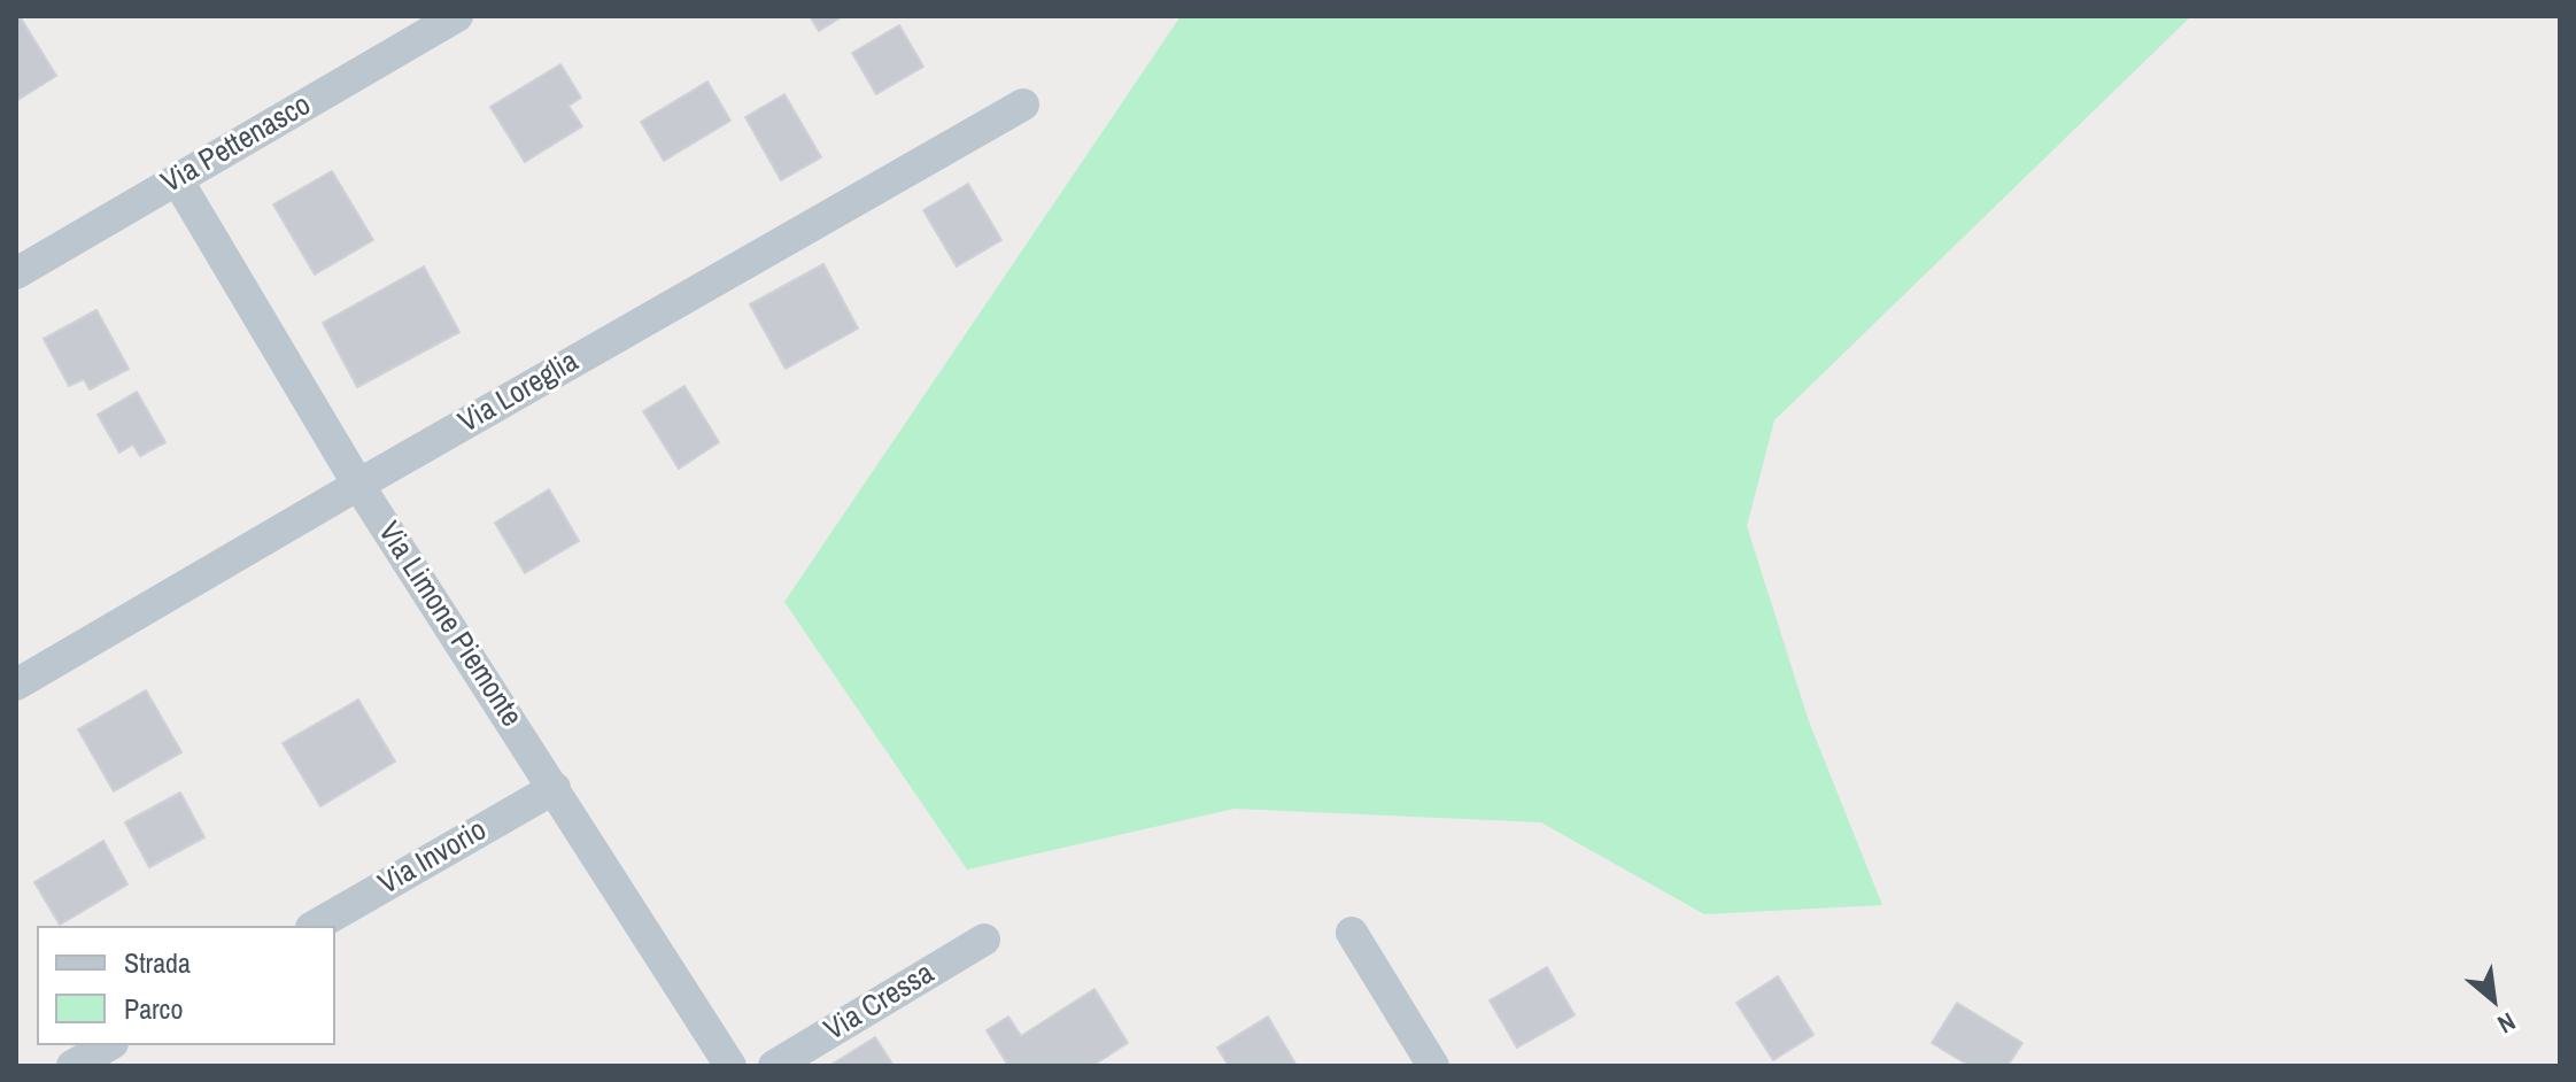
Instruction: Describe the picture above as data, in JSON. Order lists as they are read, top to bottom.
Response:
{
  "streets": {
    "street": [
      "Via Pettenasco",
      "Via Loreglia",
      "Via Limone Piemonte",
      "Via Invorio",
      "Via Cressa"
    ]
  },
  "crossings": [
    ["Via Pettenasco", "Via Limone Piemonte"],
    ["Via Loreglia", "Via Limone Piemonte"],
    ["Via Limone Piemonte", "Via Invorio"]
  ],
  "legend": ["Strada", "Parco"],
  "north": "bottom right"
}
